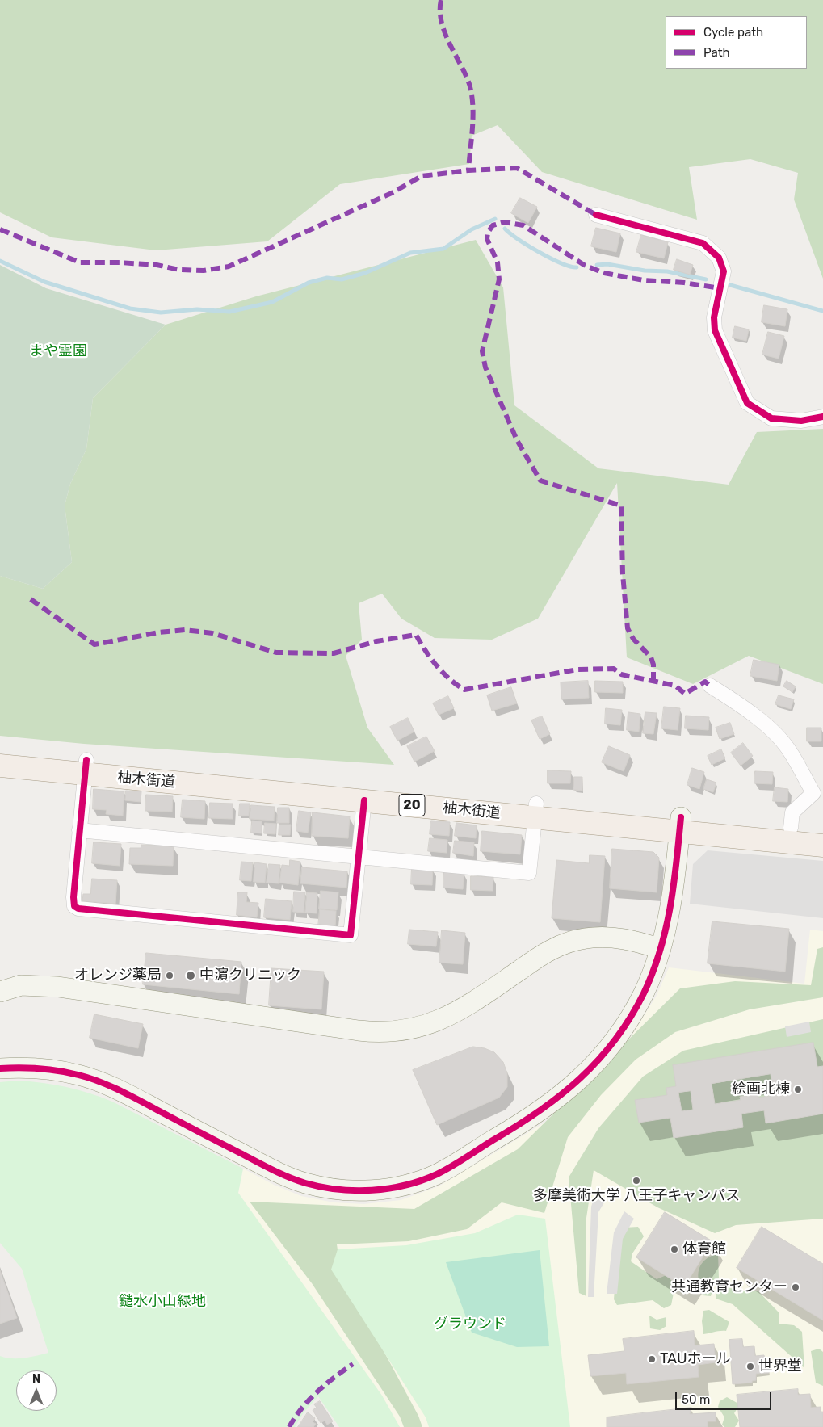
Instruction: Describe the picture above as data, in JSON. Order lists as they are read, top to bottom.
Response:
{
  "streets": {
    "main road": ["柚木街道", "20"]
  },
  "parks": ["まや霊園", "鑓水小山緑地", "グラウンド"],
  "places": [
    "オレンジ薬局",
    "中濵クリニック",
    "絵画北棟",
    "多摩美術大学 八王子キャンパス",
    "体育館",
    "共通教育センター",
    "TAUホール",
    "世界堂"
  ],
  "legend": ["Cycle path", "Path"],
  "scale_bar": "50 m",
  "north": "top"
}
